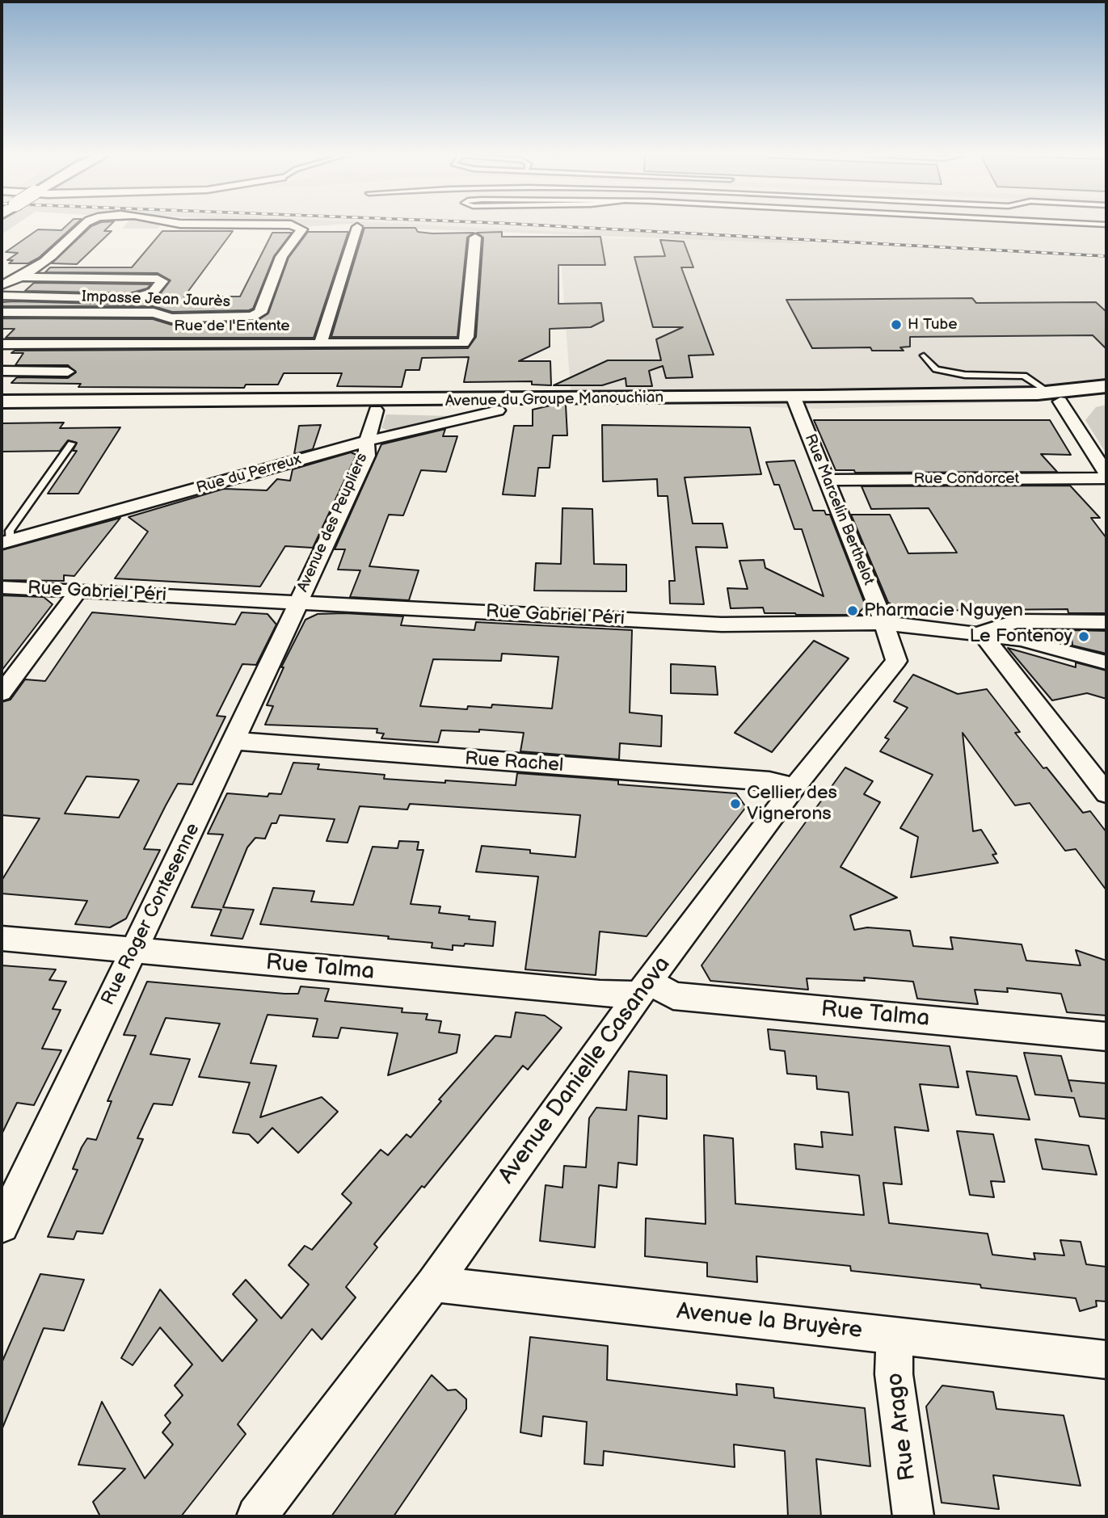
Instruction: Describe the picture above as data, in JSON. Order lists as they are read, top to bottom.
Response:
{
  "streets": {
    "street": [
      "Impasse Jean Jaurès",
      "Rue de l'Entente",
      "Avenue du Groupe Manouchian",
      "Rue du Perreux",
      "Rue Condorcet",
      "Rue Marcelin Berthelot",
      "Avenue des Peupliers",
      "Rue Gabriel Péri",
      "Rue Rachel",
      "Rue Roger Contesenne",
      "Rue Talma",
      "Avenue Danielle Casanova",
      "Avenue la Bruyère",
      "Rue Arago"
    ]
  },
  "crossings": [
    ["Avenue du Groupe Manouchian", "Rue du Perreux"],
    ["Avenue du Groupe Manouchian", "Rue Marcelin Berthelot"],
    ["Avenue du Groupe Manouchian", "Avenue des Peupliers"],
    ["Rue du Perreux", "Avenue des Peupliers"],
    ["Rue Condorcet", "Rue Marcelin Berthelot"],
    ["Rue Marcelin Berthelot", "Rue Gabriel Péri"],
    ["Rue Marcelin Berthelot", "Avenue Danielle Casanova"],
    ["Avenue des Peupliers", "Rue Gabriel Péri"],
    ["Avenue des Peupliers", "Rue Roger Contesenne"],
    ["Rue Gabriel Péri", "Rue Roger Contesenne"],
    ["Rue Gabriel Péri", "Avenue Danielle Casanova"],
    ["Rue Rachel", "Rue Roger Contesenne"],
    ["Rue Rachel", "Avenue Danielle Casanova"],
    ["Rue Roger Contesenne", "Rue Talma"],
    ["Rue Talma", "Avenue Danielle Casanova"],
    ["Avenue Danielle Casanova", "Avenue la Bruyère"],
    ["Avenue la Bruyère", "Rue Arago"]
  ],
  "places": [
    "H Tube",
    "Pharmacie Nguyen",
    "Le Fontenoy",
    "Cellier des Vignerons"
  ]
}
